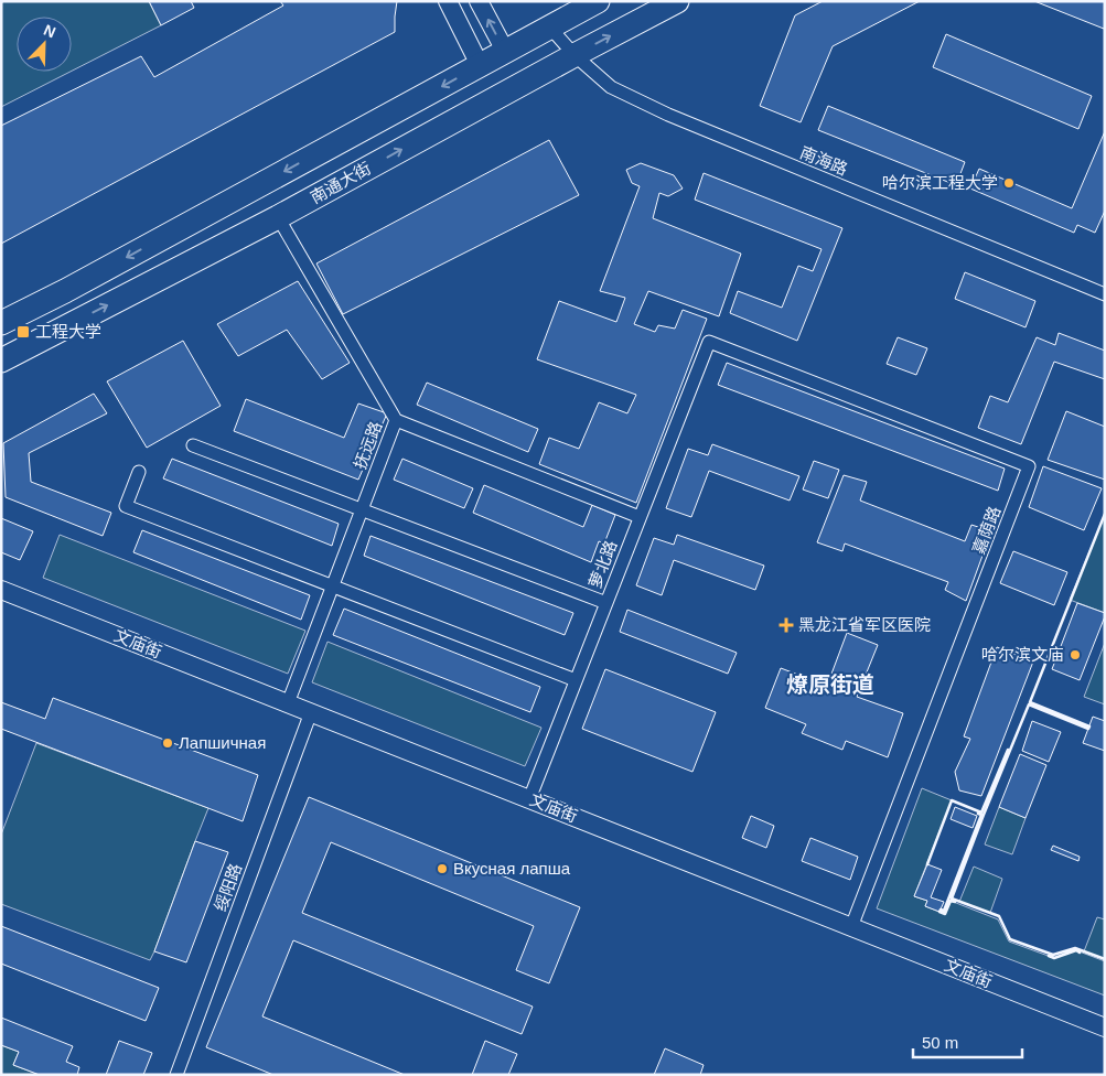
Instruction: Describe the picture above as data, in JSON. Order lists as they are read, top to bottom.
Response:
{
  "streets": {
    "highway": ["南通大街"],
    "main road": ["文庙街"],
    "street": [
      "南海路",
      "抚远路",
      "嘉荫路",
      "萝北路",
      "绥阳路"
    ]
  },
  "crossings": [
    ["南海路", "南通大街"],
    ["南通大街", "抚远路"],
    ["抚远路", "文庙街"],
    ["嘉荫路", "萝北路"],
    ["嘉荫路", "文庙街"],
    ["萝北路", "文庙街"],
    ["文庙街", "绥阳路"]
  ],
  "districts": ["燎原街道"],
  "places": {
    "other": [
      "哈尔滨工程大学",
      "哈尔滨文庙",
      "Лапшичная",
      "Вкусная лапша"
    ],
    "transit": ["工程大学"],
    "health": ["黑龙江省军区医院"]
  },
  "scale_bar": "50 m",
  "north": "top right"
}
